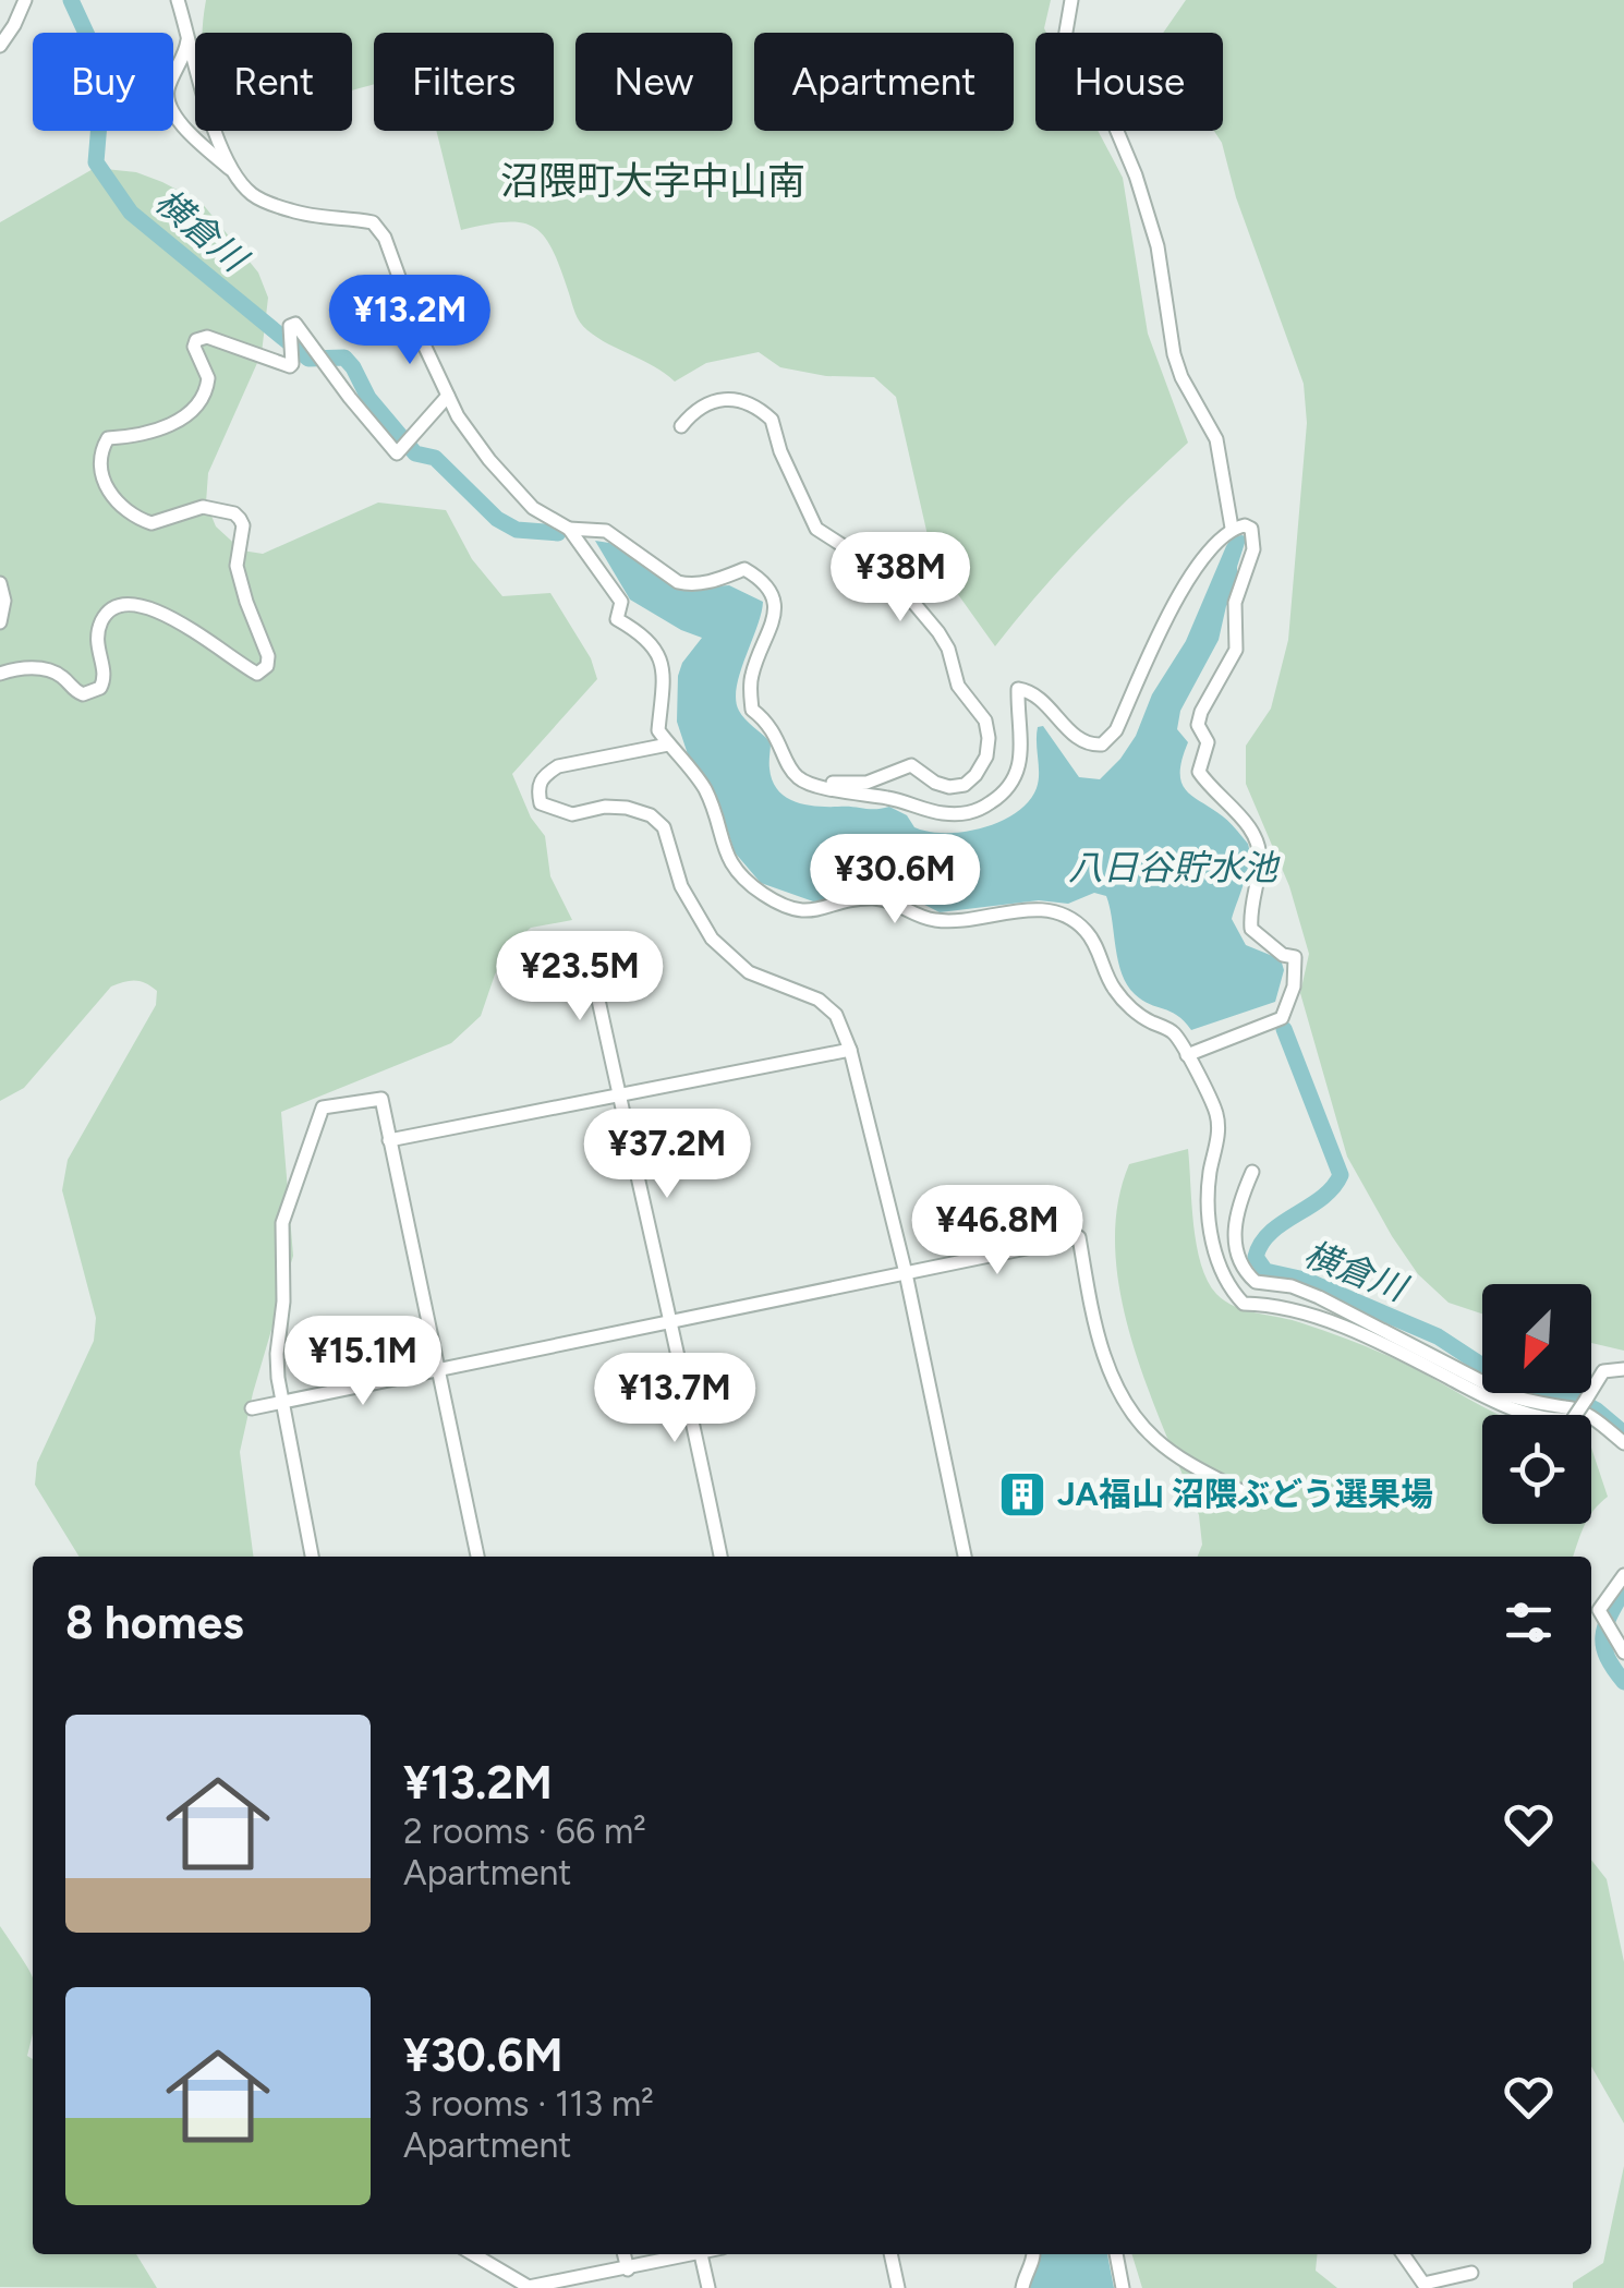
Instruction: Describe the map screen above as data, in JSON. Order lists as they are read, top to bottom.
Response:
{
  "districts": ["沼隈町大字中山南"],
  "water": ["横倉川", "八日谷貯水池"],
  "places": {
    "building": ["JA福山 沼隈ぶどう選果場"]
  },
  "north": "bottom left",
  "page": {
    "chip": [
      "Buy",
      "Rent",
      "Filters",
      "New",
      "Apartment",
      "House"
    ],
    "price": [
      "¥13.2M",
      "¥38M",
      "¥30.6M",
      "¥23.5M",
      "¥37.2M",
      "¥46.8M",
      "¥15.1M",
      "¥13.7M"
    ],
    "heading": "8 homes",
    "list": [
      {
        "name": "¥13.2M",
        "note": "2 rooms · 66 m² · Apartment"
      },
      {
        "name": "¥30.6M",
        "note": "3 rooms · 113 m² · Apartment"
      }
    ]
  }
}
